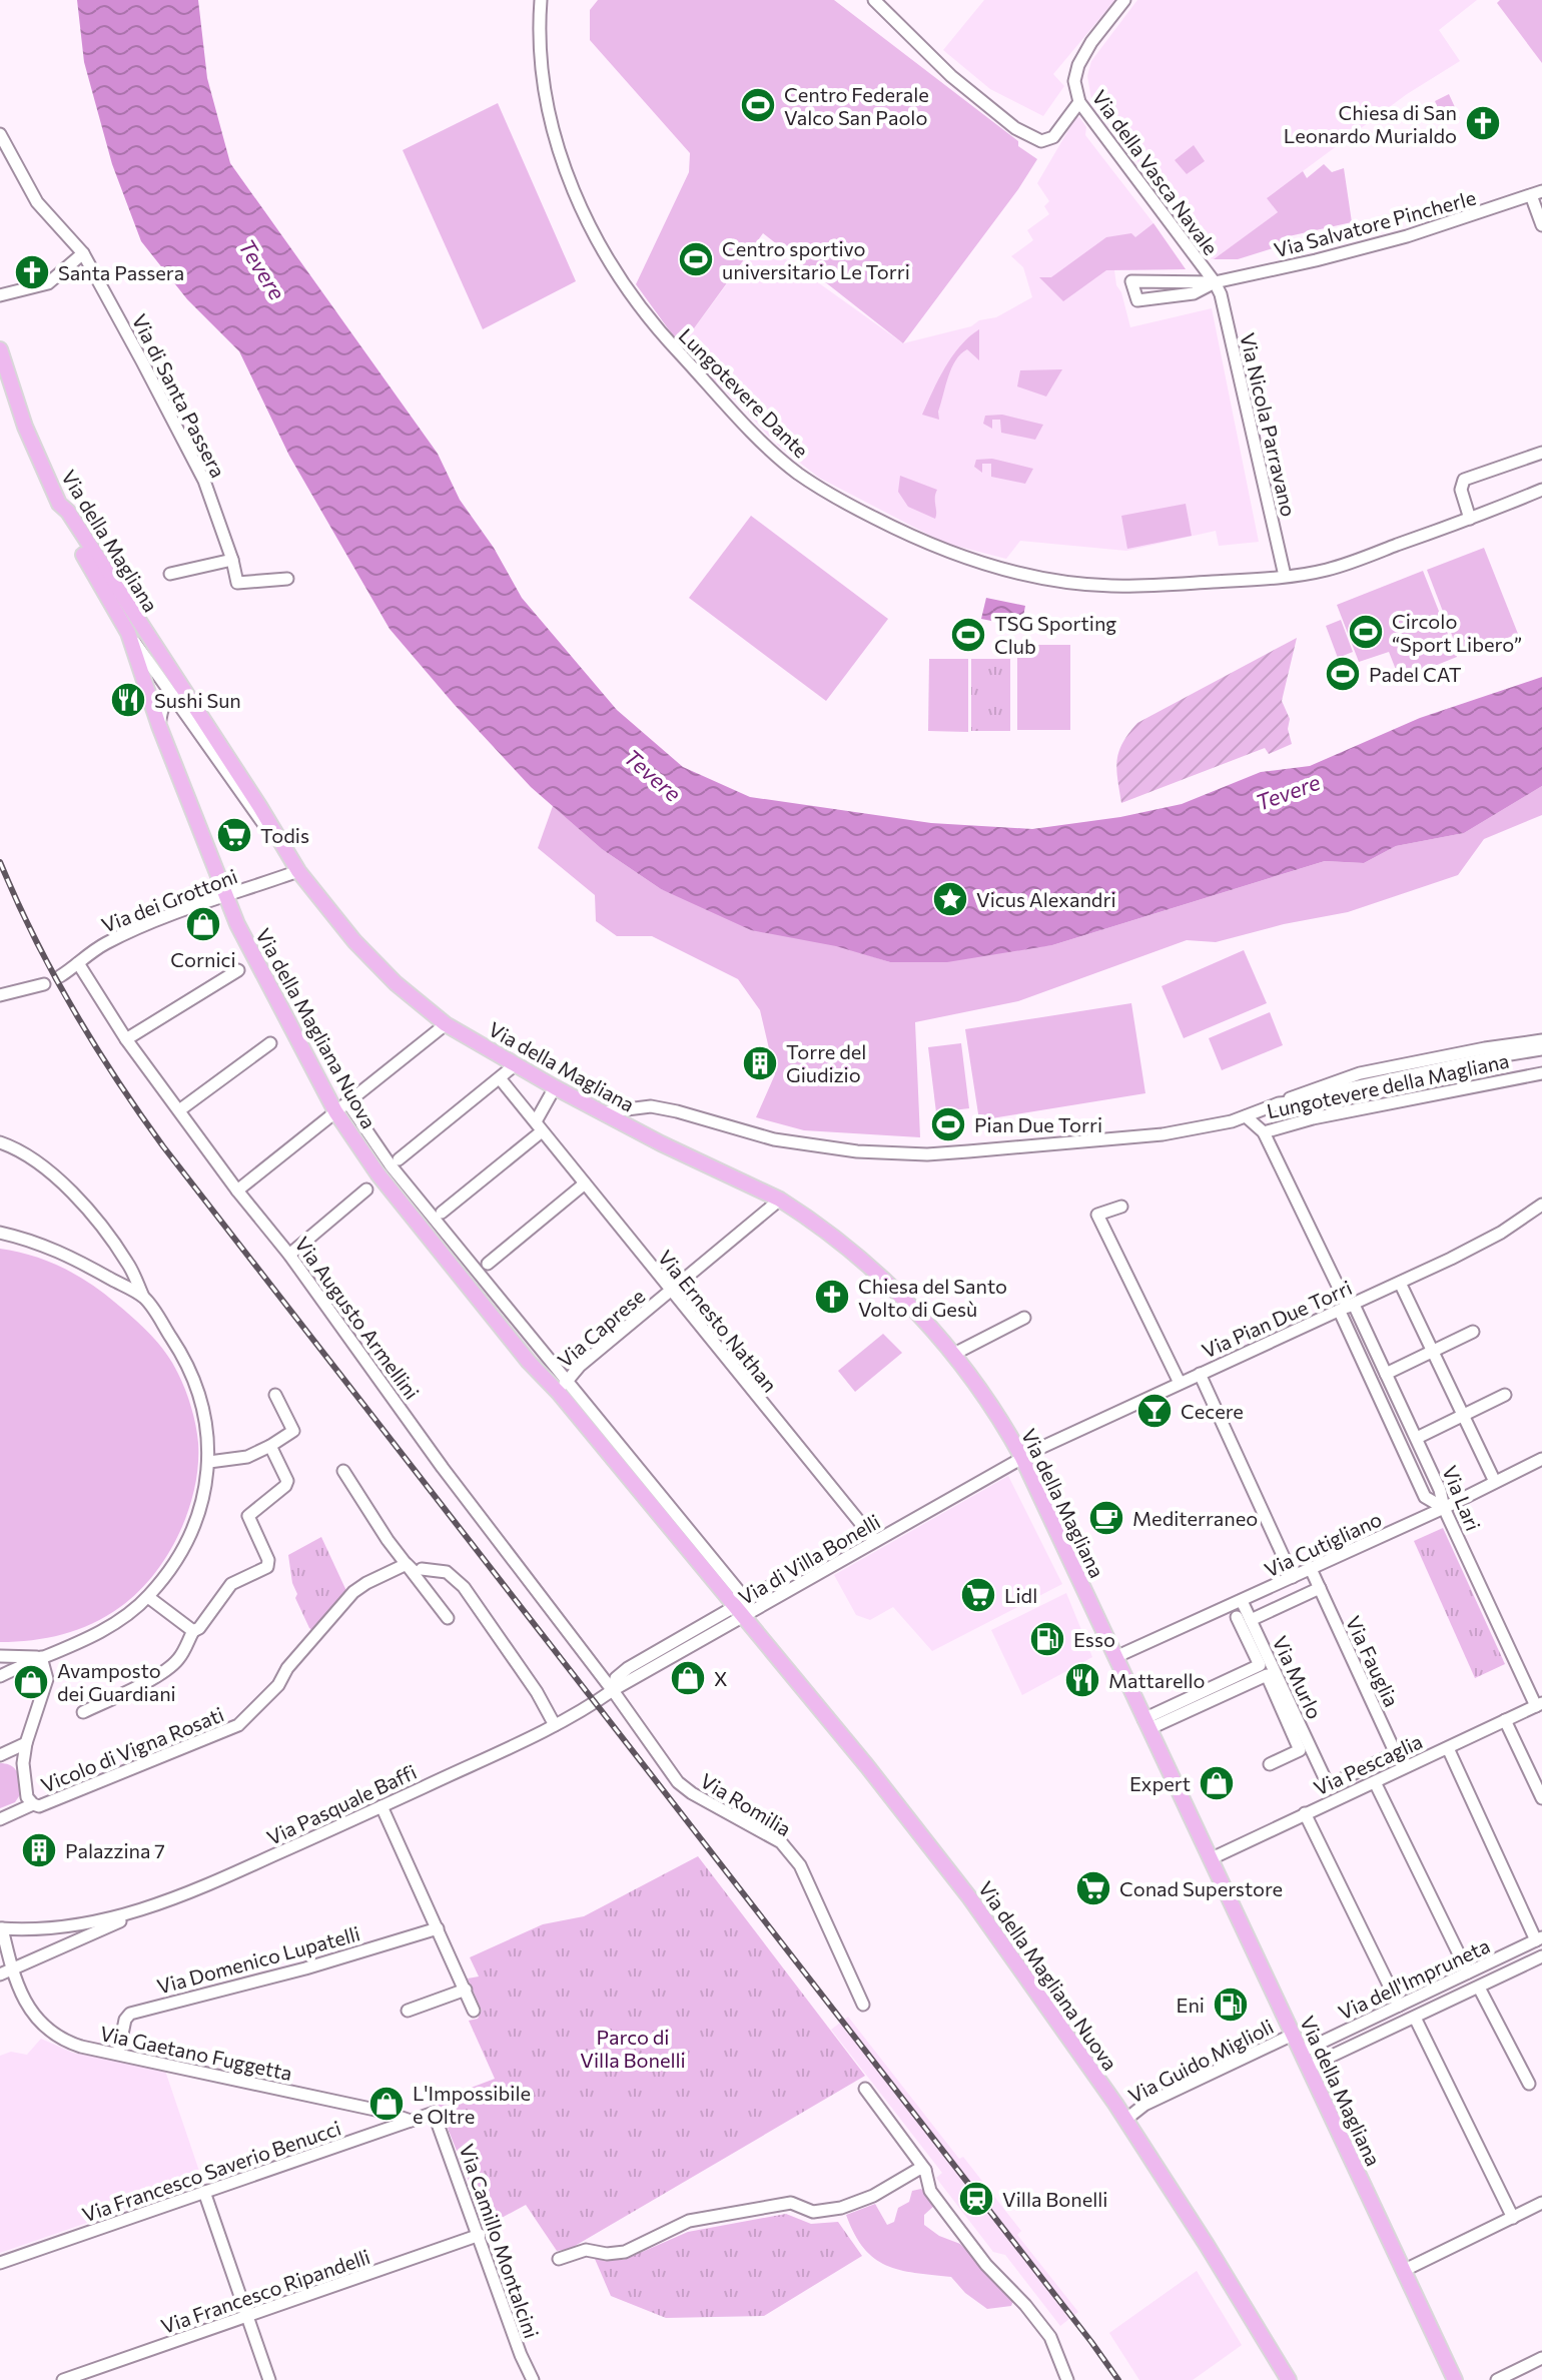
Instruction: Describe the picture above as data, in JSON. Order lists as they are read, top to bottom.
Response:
{
  "streets": {
    "main road": ["Via della Magliana", "Via della Magliana Nuova"],
    "street": [
      "Via della Vasca Navale",
      "Via Salvatore Pincherle",
      "Lungotevere Dante",
      "Via di Santa Passera",
      "Via Nicola Parravano",
      "Via dei Grottoni",
      "Lungotevere della Magliana",
      "Via Augusto Armellini",
      "Via Pian Due Torri",
      "Via Ernesto Nathan",
      "Via Caprese",
      "Via Lari",
      "Via Cutigliano",
      "Via di Villa Bonelli",
      "Via Fauglia",
      "Via Murlo",
      "Vicolo di Vigna Rosati",
      "Via Pescaglia",
      "Via Pasquale Baffi",
      "Via Romilia",
      "Via Domenico Lupatelli",
      "Via dell'Impruneta",
      "Via Gaetano Fuggetta",
      "Via Guido Miglioli",
      "Via Francesco Saverio Benucci",
      "Via Camillo Montalcini",
      "Via Francesco Ripandelli"
    ]
  },
  "crossings": [
    ["Via della Vasca Navale", "Via Salvatore Pincherle"],
    ["Via della Vasca Navale", "Via Nicola Parravano"],
    ["Via Salvatore Pincherle", "Via Nicola Parravano"],
    ["Lungotevere Dante", "Via Nicola Parravano"],
    ["Via della Magliana", "Via dei Grottoni"],
    ["Via della Magliana", "Via della Magliana Nuova"],
    ["Via della Magliana", "Lungotevere della Magliana"],
    ["Via della Magliana", "Via Pian Due Torri"],
    ["Via della Magliana", "Via Caprese"],
    ["Via della Magliana", "Via Cutigliano"],
    ["Via della Magliana", "Via di Villa Bonelli"],
    ["Via della Magliana", "Via Pescaglia"],
    ["Via della Magliana", "Via dell'Impruneta"],
    ["Via della Magliana", "Via Guido Miglioli"],
    ["Via dei Grottoni", "Via della Magliana Nuova"],
    ["Via dei Grottoni", "Via Augusto Armellini"],
    ["Via della Magliana Nuova", "Via Caprese"],
    ["Via della Magliana Nuova", "Via di Villa Bonelli"],
    ["Via della Magliana Nuova", "Via Guido Miglioli"],
    ["Via Augusto Armellini", "Via di Villa Bonelli"],
    ["Via Augusto Armellini", "Via Romilia"],
    ["Via Pian Due Torri", "Via Lari"],
    ["Via Pian Due Torri", "Via di Villa Bonelli"],
    ["Via Ernesto Nathan", "Via Caprese"],
    ["Via Ernesto Nathan", "Via di Villa Bonelli"],
    ["Via Lari", "Via Cutigliano"],
    ["Via Lari", "Via Pescaglia"],
    ["Via Cutigliano", "Via Fauglia"],
    ["Via Cutigliano", "Via Murlo"],
    ["Via di Villa Bonelli", "Via Pasquale Baffi"],
    ["Via di Villa Bonelli", "Via Romilia"],
    ["Via Fauglia", "Via Murlo"],
    ["Via Fauglia", "Via Pescaglia"],
    ["Via Domenico Lupatelli", "Via Gaetano Fuggetta"],
    ["Via Gaetano Fuggetta", "Via Francesco Saverio Benucci"],
    ["Via Francesco Saverio Benucci", "Via Camillo Montalcini"],
    ["Via Camillo Montalcini", "Via Francesco Ripandelli"]
  ],
  "water": ["Tevere"],
  "parks": ["Parco di Villa Bonelli"],
  "places": {
    "sports": [
      "Centro Federale Valco San Paolo",
      "Centro sportivo universitario Le Torri",
      "Circolo “Sport Libero”",
      "TSG Sporting Club",
      "Padel CAT",
      "Pian Due Torri"
    ],
    "church": ["Chiesa di San Leonardo Murialdo", "Santa Passera", "Chiesa del Santo Volto di Gesù"],
    "restaurant": ["Sushi Sun", "Mattarello"],
    "supermarket": ["Todis", "Lidl", "Conad Superstore"],
    "place": ["Vicus Alexandri"],
    "shop": [
      "Cornici",
      "X",
      "Avamposto dei Guardiani",
      "Expert",
      "L'Impossibile e Oltre"
    ],
    "building": ["Torre del Giudizio", "Palazzina 7"],
    "bar": ["Cecere"],
    "cafe": ["Mediterraneo"],
    "fuel station": ["Esso", "Eni"],
    "station": ["Villa Bonelli"]
  }
}
